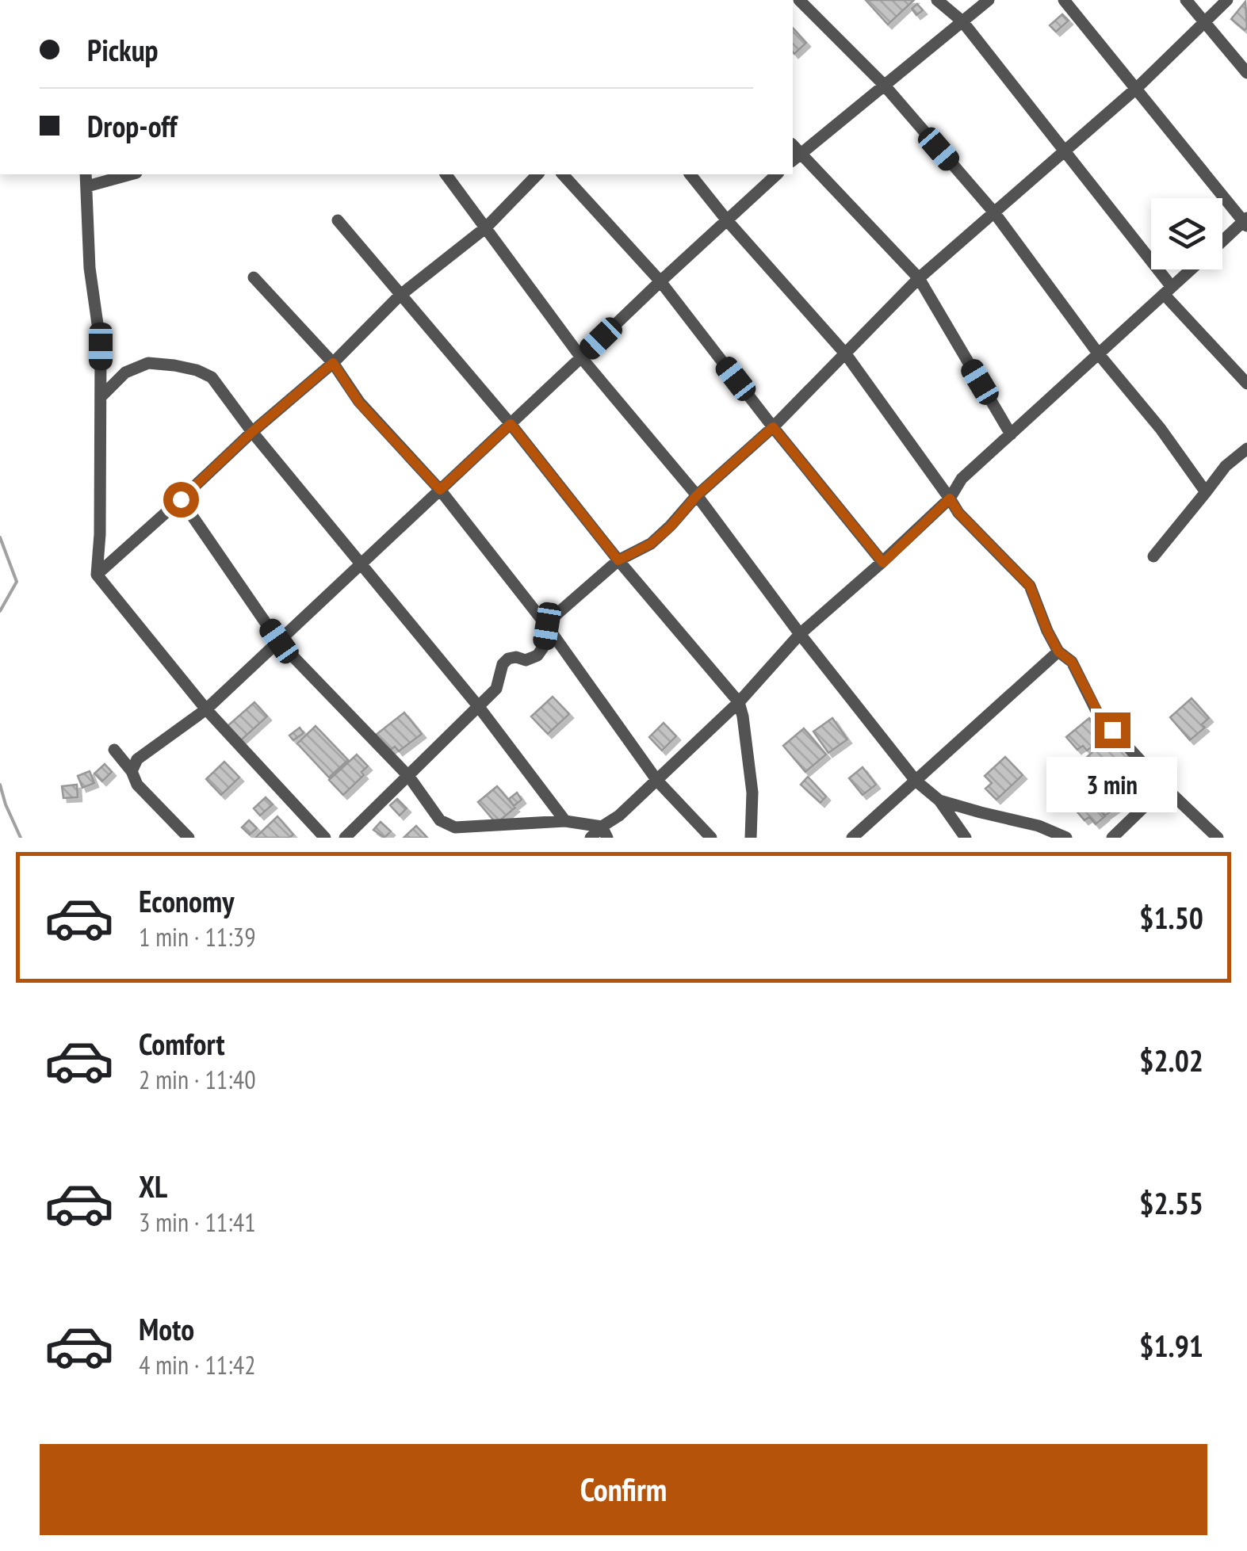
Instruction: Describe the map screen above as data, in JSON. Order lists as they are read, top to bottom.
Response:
{
  "page": {
    "banner": ["Pickup", "Drop-off"],
    "bubble": "3 min",
    "list": [
      {
        "name": "Economy",
        "note": "1 min · 11:39",
        "value": "$1.50"
      },
      {
        "name": "Comfort",
        "note": "2 min · 11:40",
        "value": "$2.02"
      },
      {
        "name": "XL",
        "note": "3 min · 11:41",
        "value": "$2.55"
      },
      {
        "name": "Moto",
        "note": "4 min · 11:42",
        "value": "$1.91"
      }
    ],
    "buttons": "Confirm"
  }
}
